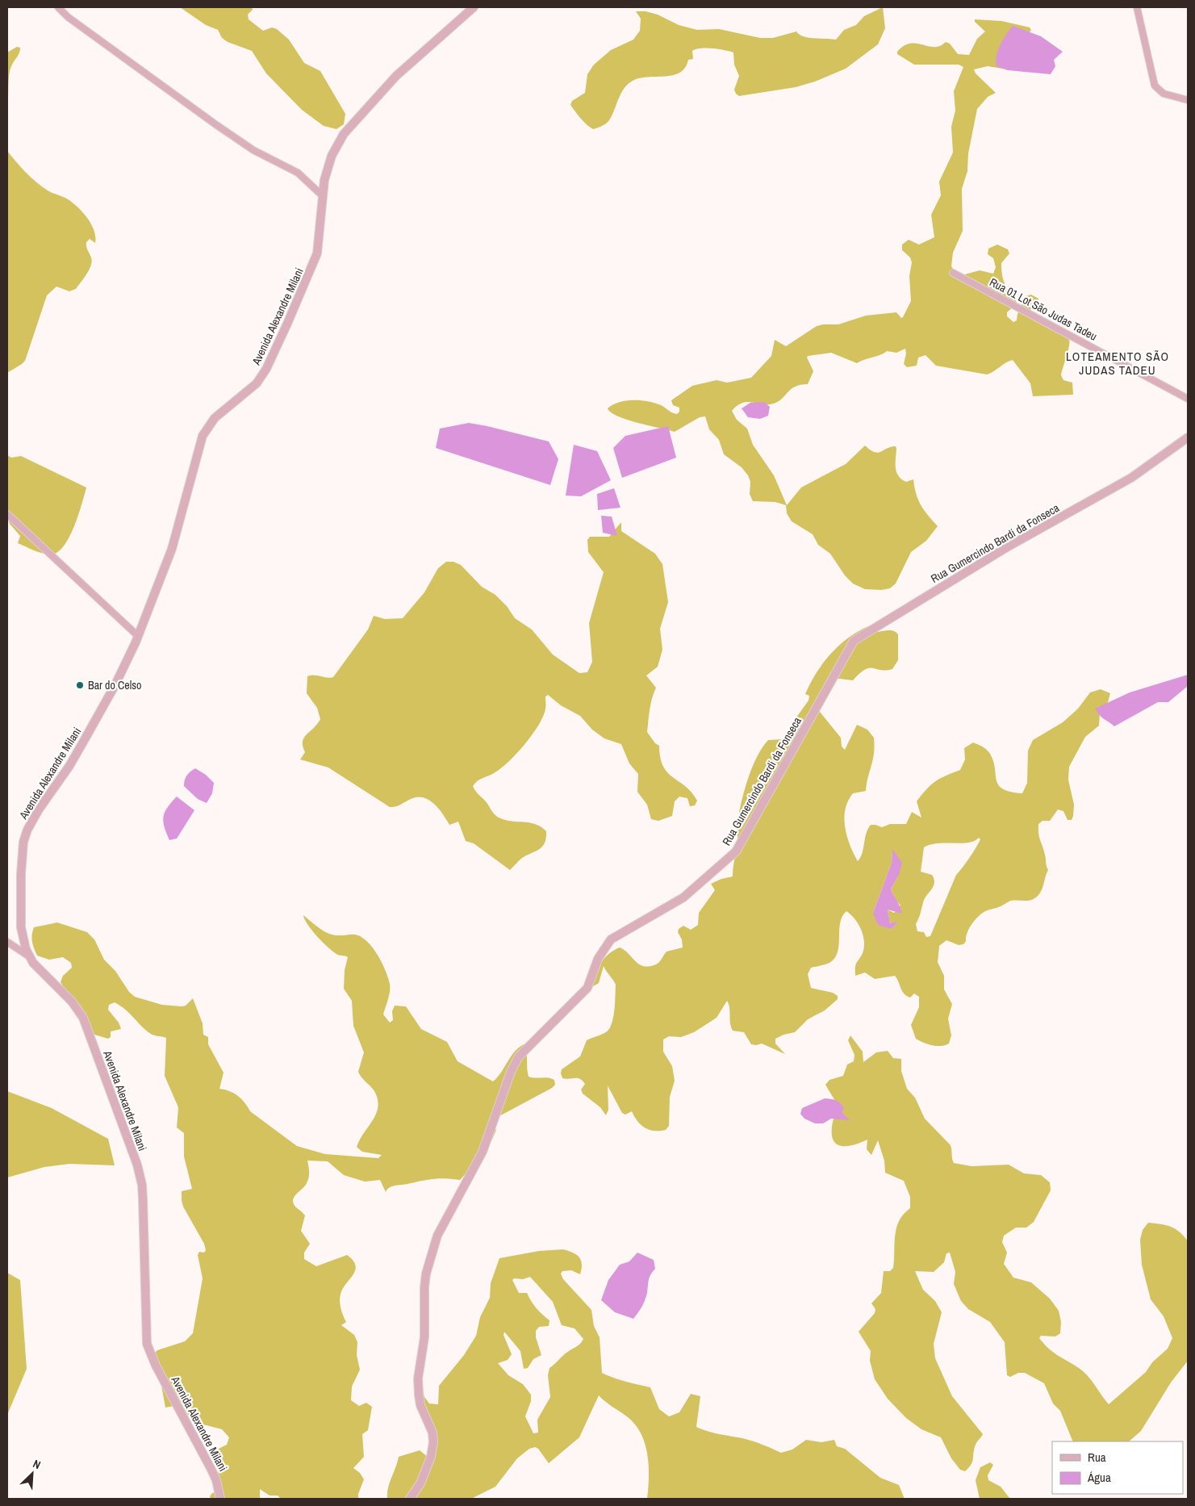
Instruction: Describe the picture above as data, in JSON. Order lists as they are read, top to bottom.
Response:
{
  "streets": {
    "street": ["Rua 01 Lot São Judas Tadeu", "Avenida Alexandre Milani", "Rua Gumercindo Bardi da Fonseca"]
  },
  "districts": ["LOTEAMENTO SÃO JUDAS TADEU"],
  "places": ["Bar do Celso"],
  "legend": ["Rua", "Água"],
  "north": "top right"
}
